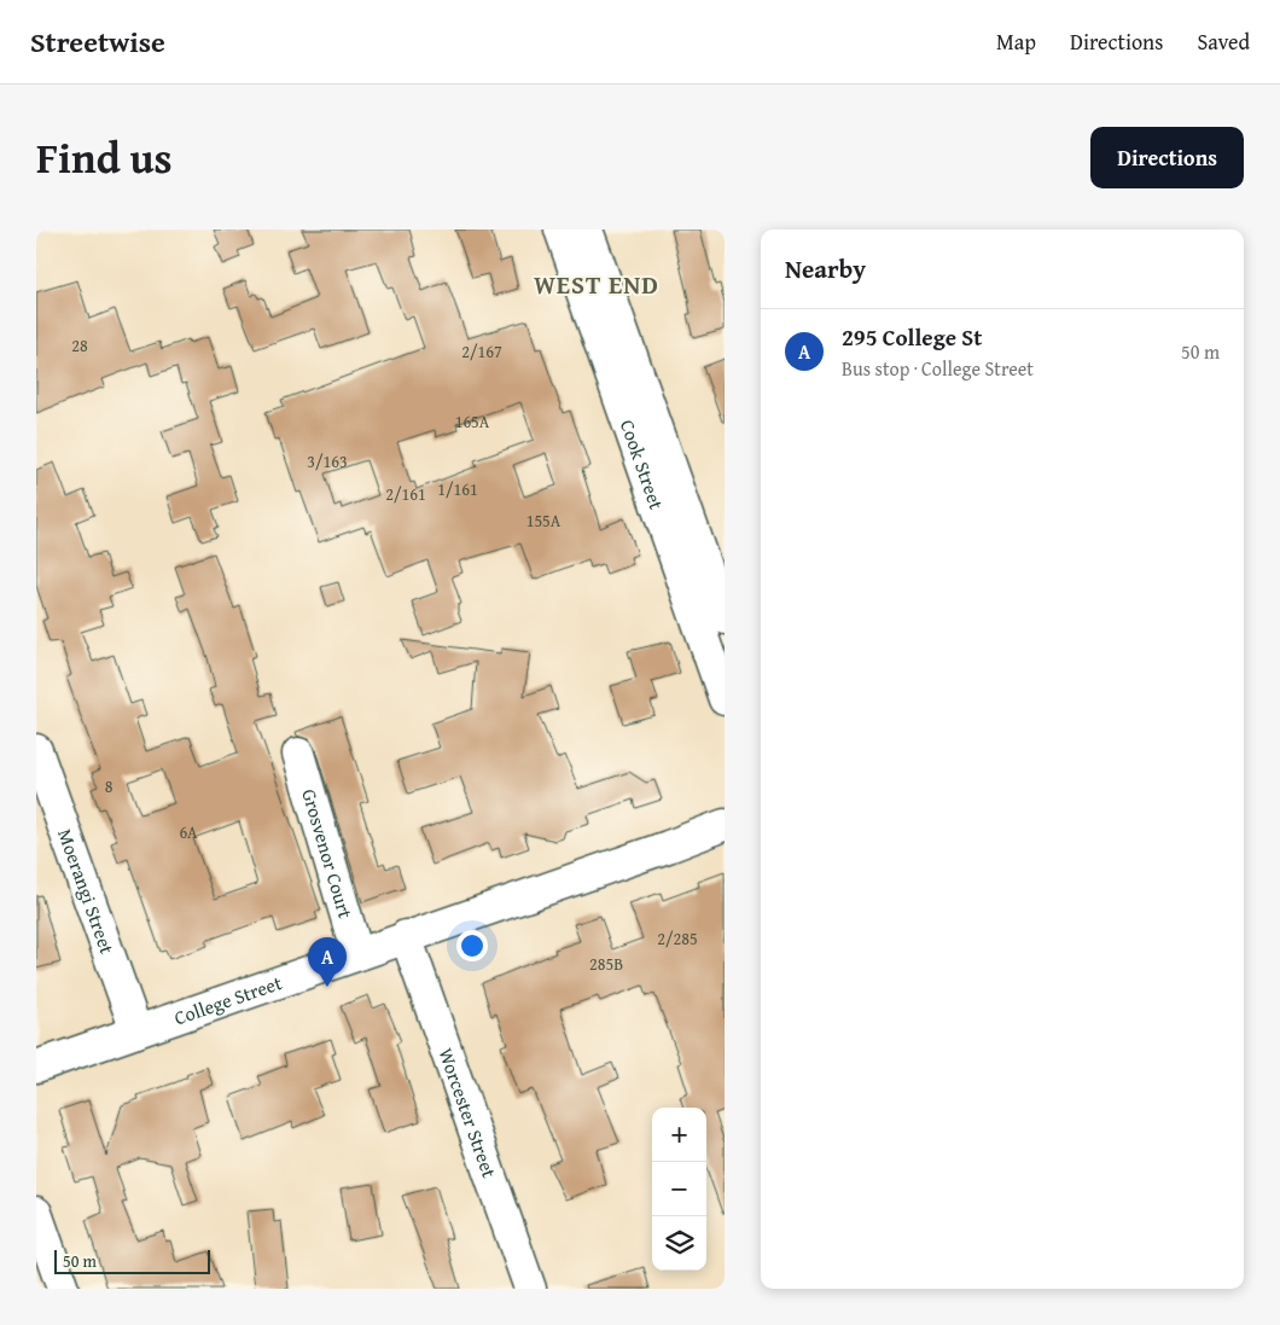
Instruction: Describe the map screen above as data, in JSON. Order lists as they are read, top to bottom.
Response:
{
  "streets": {
    "street": [
      "Cook Street",
      "Grosvenor Court",
      "Moerangi Street",
      "College Street",
      "Worcester Street"
    ]
  },
  "crossings": [
    ["Grosvenor Court", "College Street"],
    ["Moerangi Street", "College Street"],
    ["College Street", "Worcester Street"]
  ],
  "districts": ["WEST END"],
  "house_numbers": [
    "28",
    "2/167",
    "165A",
    "3/163",
    "1/161",
    "2/161",
    "155A",
    "8",
    "6A",
    "2/285",
    "285B"
  ],
  "scale_bar": "50 m",
  "page": {
    "header": "Streetwise",
    "nav": ["Map", "Directions", "Saved"],
    "title": "Find us",
    "buttons": "Directions",
    "heading": "Nearby",
    "list": [
      {
        "mark": "A",
        "name": "295 College St",
        "note": "Bus stop · College Street",
        "value": "50 m"
      }
    ],
    "pins": "A",
    "map_buttons": ["+", "−"],
    "scale": "50 m"
  }
}
